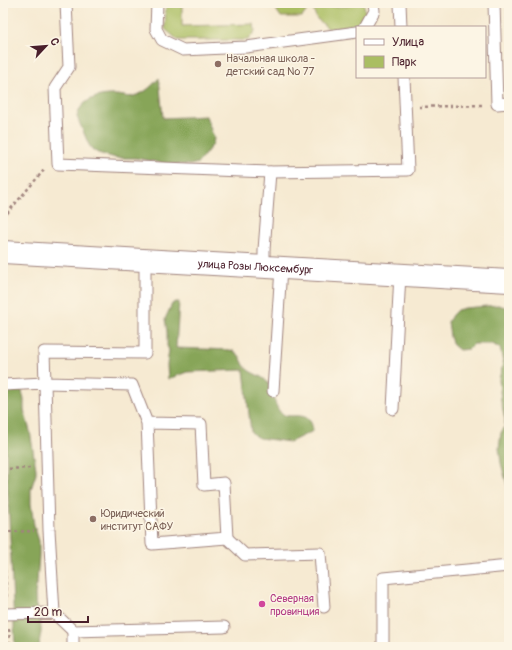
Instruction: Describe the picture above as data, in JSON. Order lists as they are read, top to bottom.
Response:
{
  "streets": {
    "street": ["улица Розы Люксембург"]
  },
  "places": ["Начальная школа - детский сад № 77", "Юридический институт САФУ", "Северная провинция"],
  "legend": ["Улица", "Парк"],
  "scale_bar": "20 m",
  "north": "top right"
}
